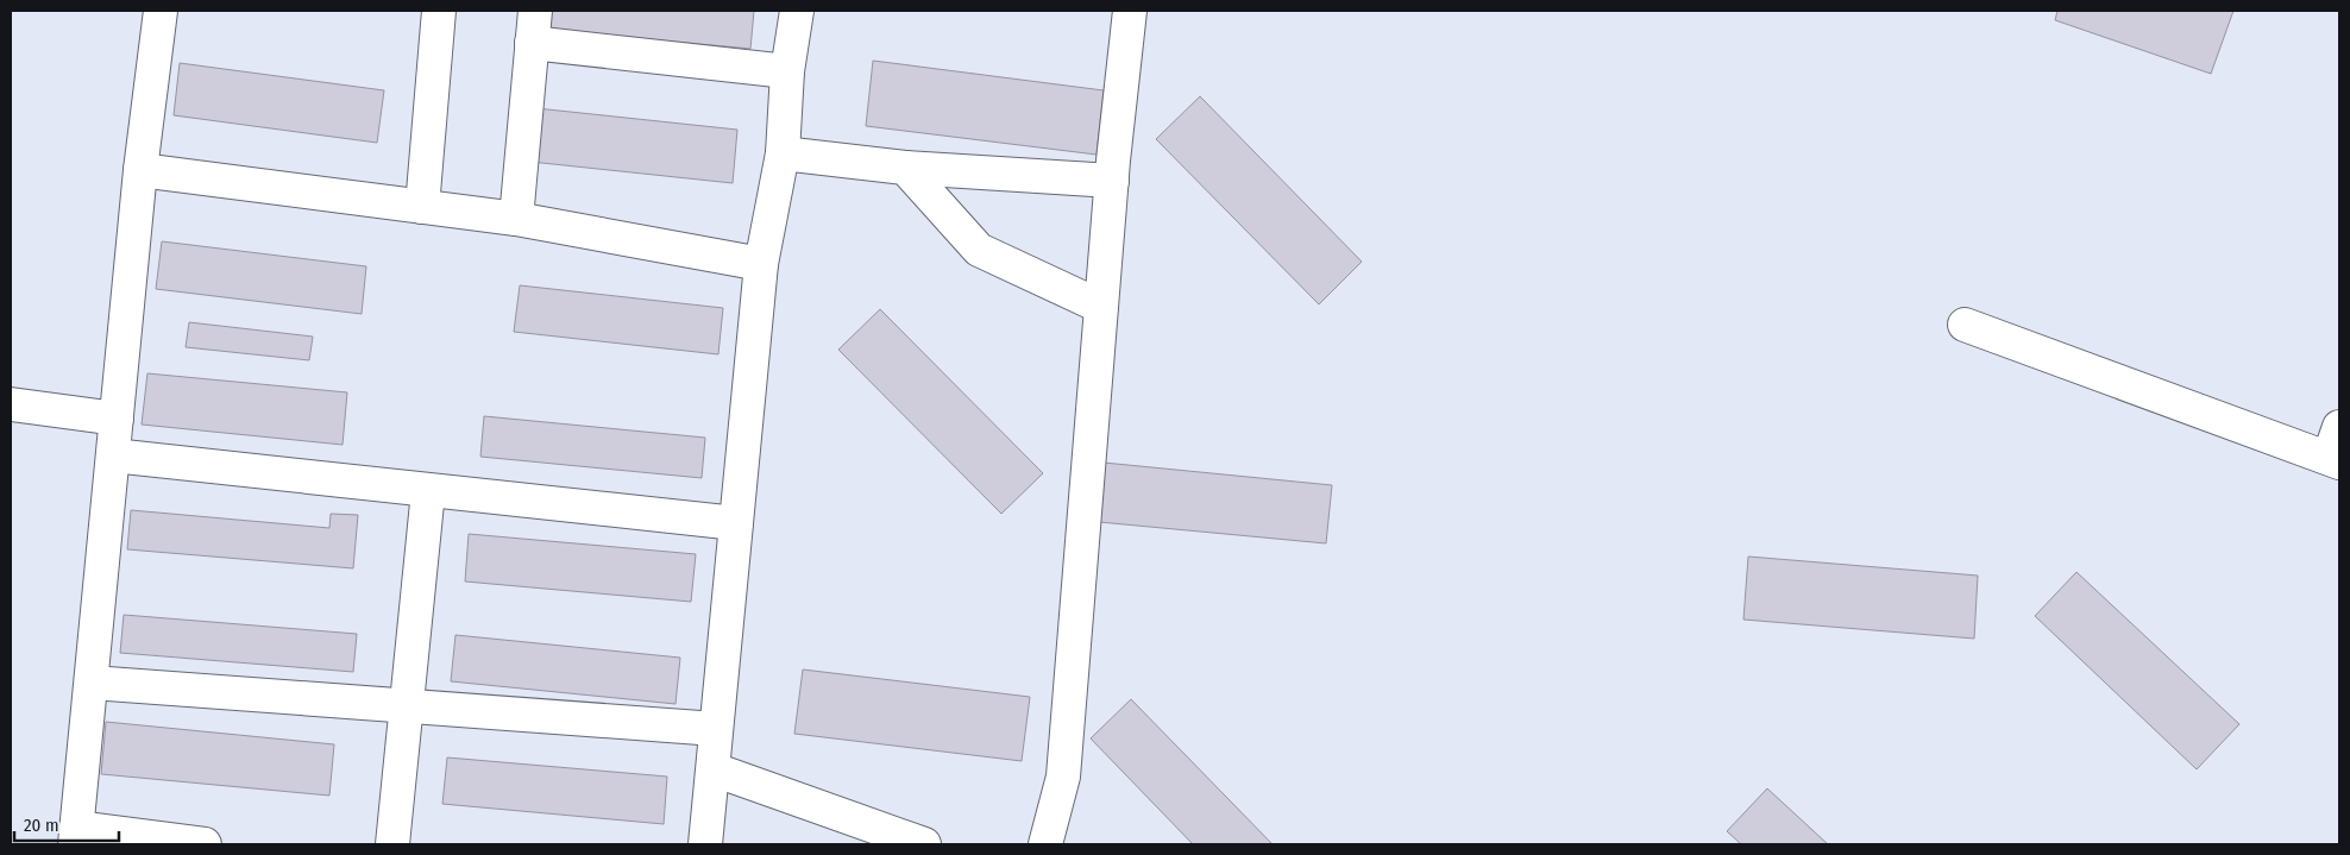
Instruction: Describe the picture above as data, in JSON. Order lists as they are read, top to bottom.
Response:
{
  "scale_bar": "20 m"
}
